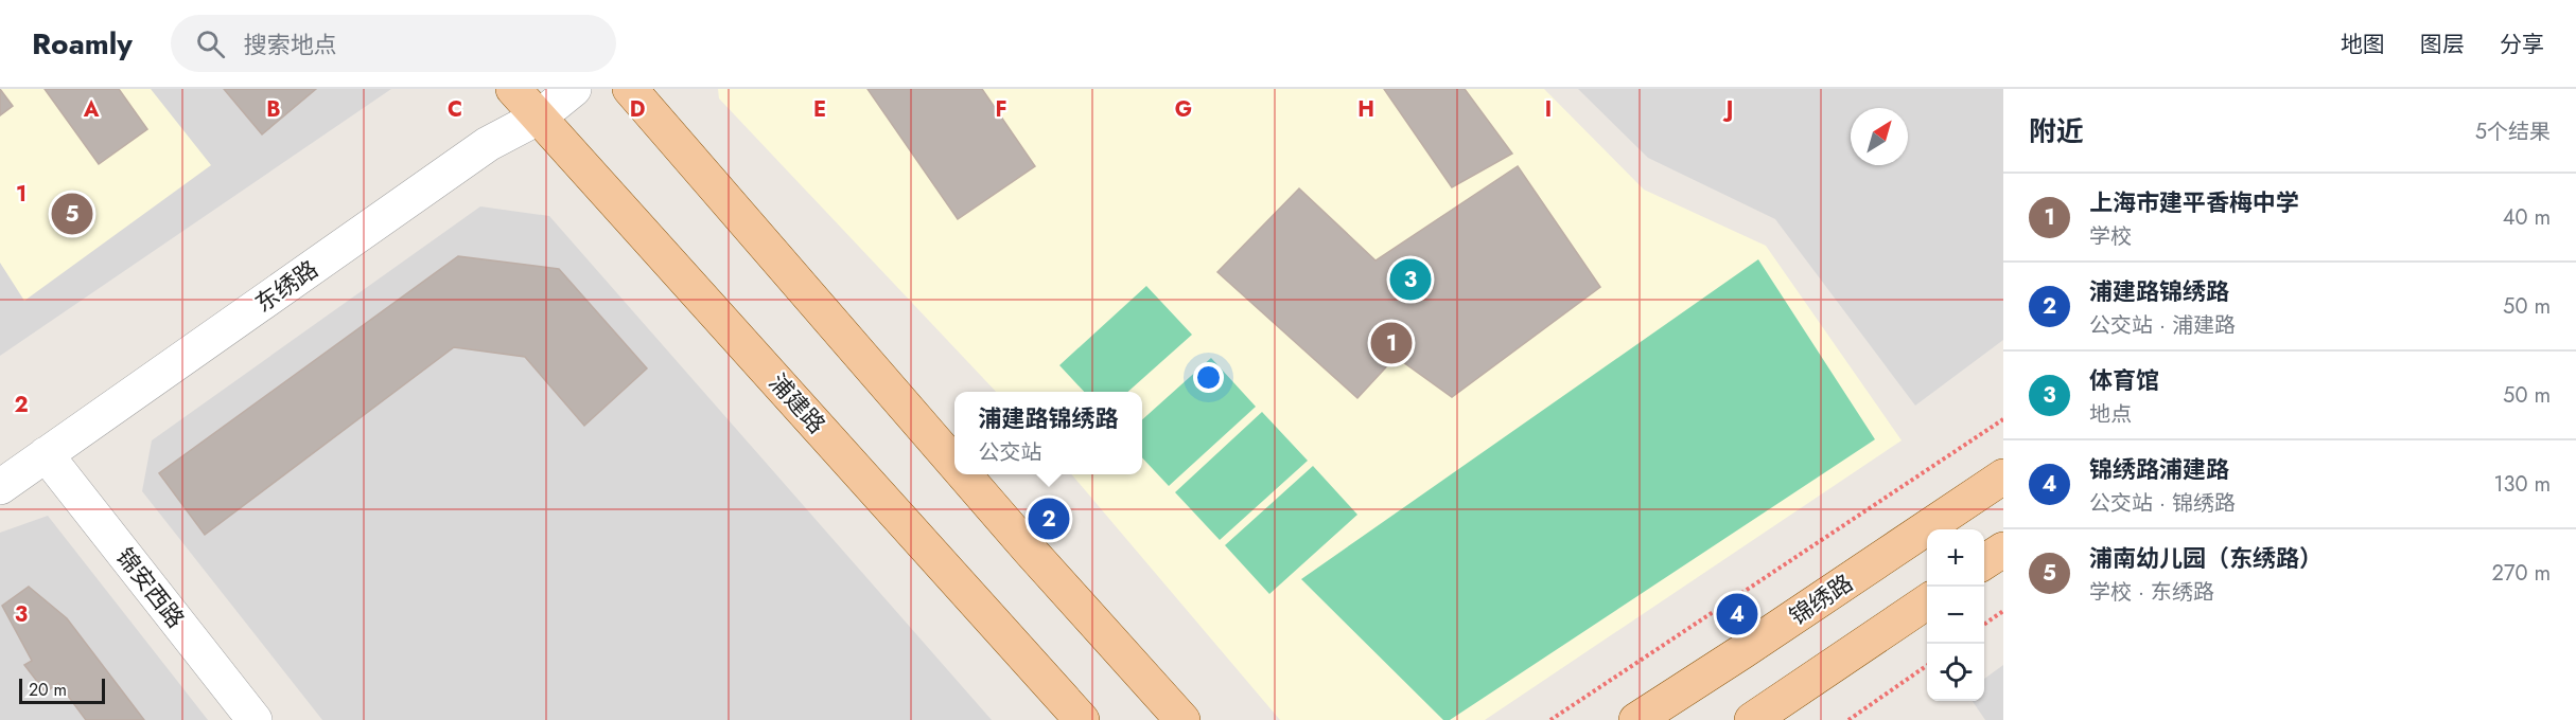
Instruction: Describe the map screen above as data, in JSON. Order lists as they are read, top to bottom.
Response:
{
  "streets": {
    "main road": ["浦建路", "锦绣路"],
    "street": ["东绣路", "锦安西路"]
  },
  "crossings": [
    ["东绣路", "浦建路"],
    ["东绣路", "锦安西路"]
  ],
  "scale_bar": "20 m",
  "north": "top right",
  "page": {
    "header": "Roamly",
    "search": "搜索地点",
    "nav": ["地图", "图层", "分享"],
    "heading": ["附近", "5个结果"],
    "list": [
      {
        "mark": "1",
        "name": "上海市建平香梅中学",
        "note": "学校",
        "value": "40 m"
      },
      {
        "mark": "2",
        "name": "浦建路锦绣路",
        "note": "公交站 · 浦建路",
        "value": "50 m"
      },
      {
        "mark": "3",
        "name": "体育馆",
        "note": "地点",
        "value": "50 m"
      },
      {
        "mark": "4",
        "name": "锦绣路浦建路",
        "note": "公交站 · 锦绣路",
        "value": "130 m"
      },
      {
        "mark": "5",
        "name": "浦南幼儿园（东绣路）",
        "note": "学校 · 东绣路",
        "value": "270 m"
      }
    ],
    "pins": [
      "5",
      "3",
      "1",
      "2",
      "4"
    ],
    "popup": ["浦建路锦绣路", "公交站"],
    "map_buttons": ["+", "−"],
    "scale": "20 m"
  },
  "grid": {
    "columns": [
      "A",
      "B",
      "C",
      "D",
      "E",
      "F",
      "G",
      "H",
      "I",
      "J"
    ],
    "rows": ["1", "2", "3"]
  }
}
